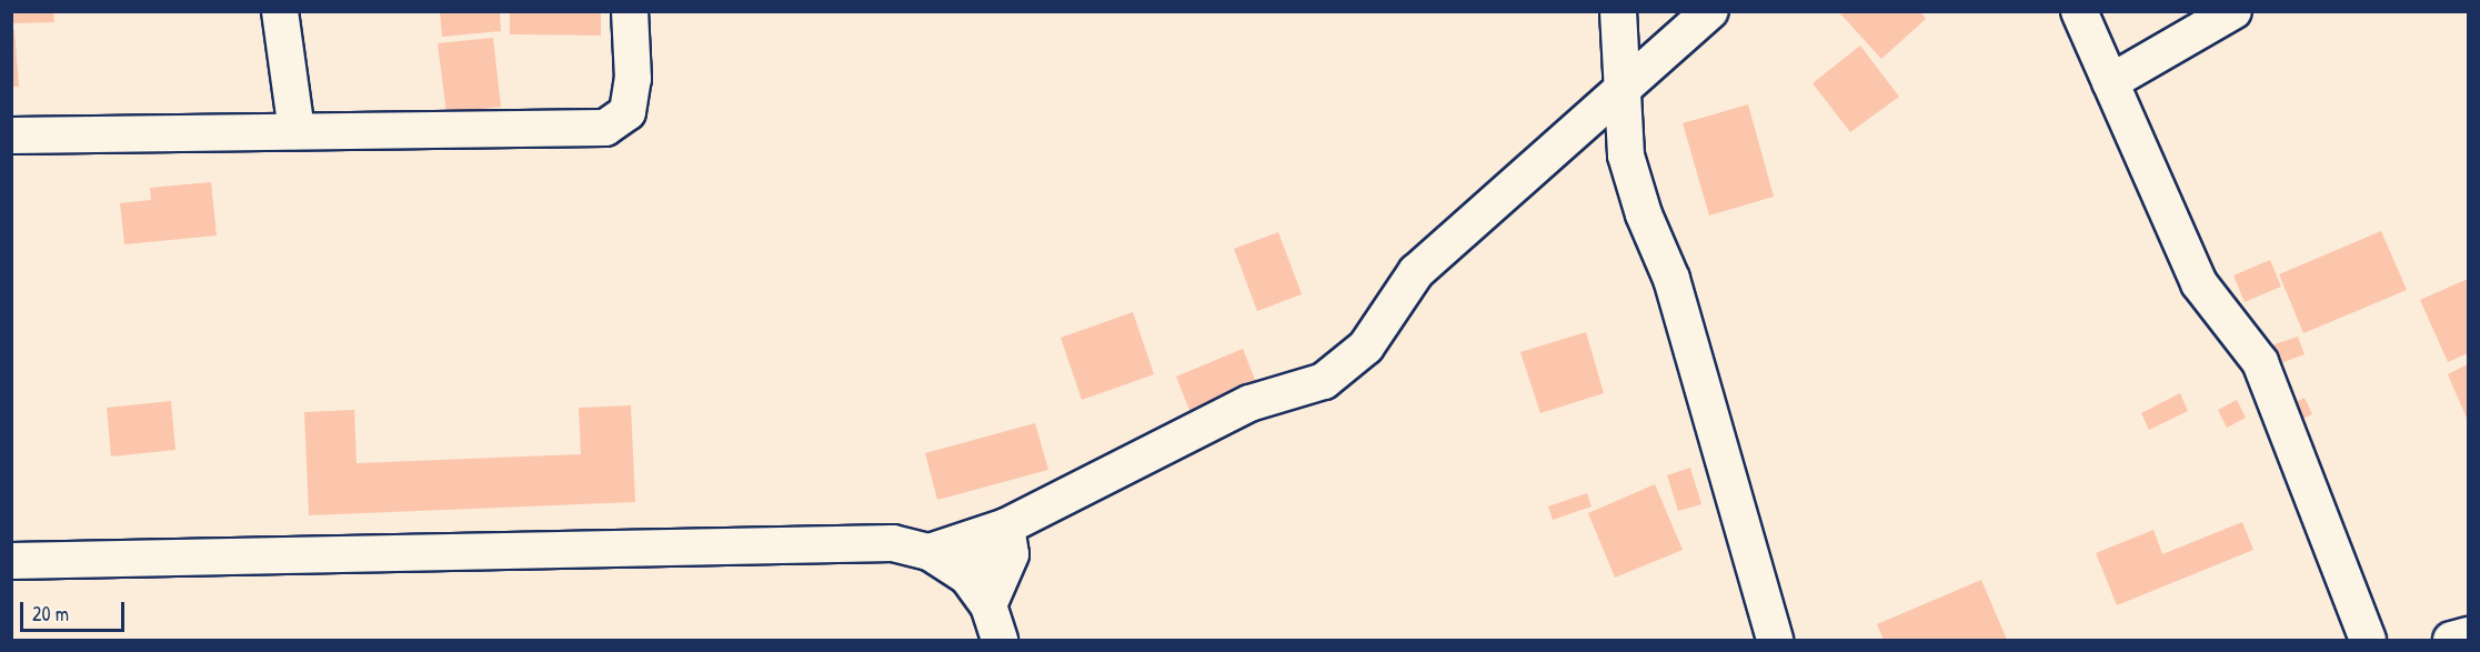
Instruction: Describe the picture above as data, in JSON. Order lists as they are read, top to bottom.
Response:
{
  "scale_bar": "20 m"
}
